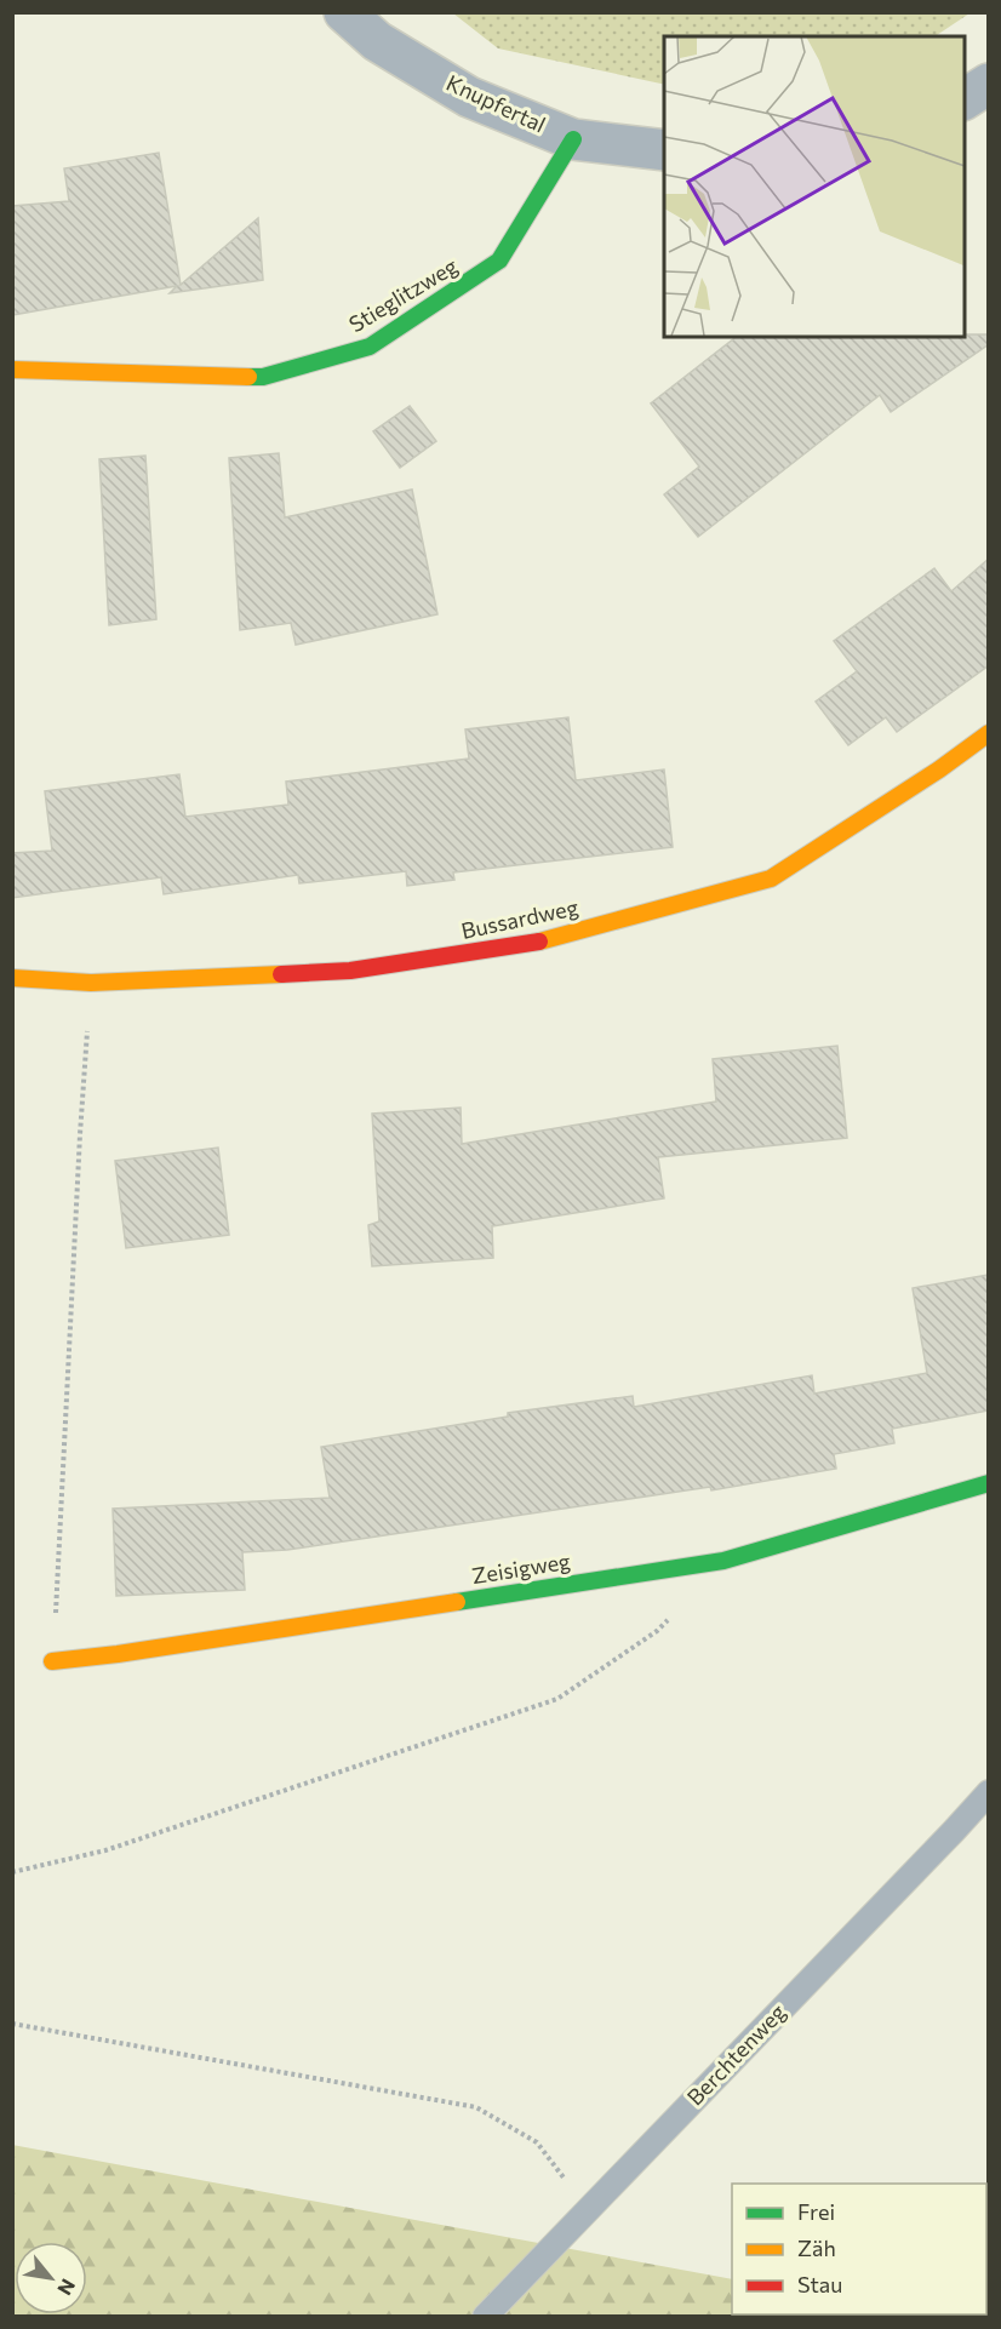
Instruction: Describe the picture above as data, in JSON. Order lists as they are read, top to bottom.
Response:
{
  "streets": {
    "street": [
      "Knupfertal",
      "Stieglitzweg",
      "Bussardweg",
      "Zeisigweg"
    ],
    "lane": ["Berchtenweg"]
  },
  "crossings": [
    ["Knupfertal", "Stieglitzweg"]
  ],
  "legend": ["Frei", "Zäh", "Stau"],
  "north": "bottom right"
}
